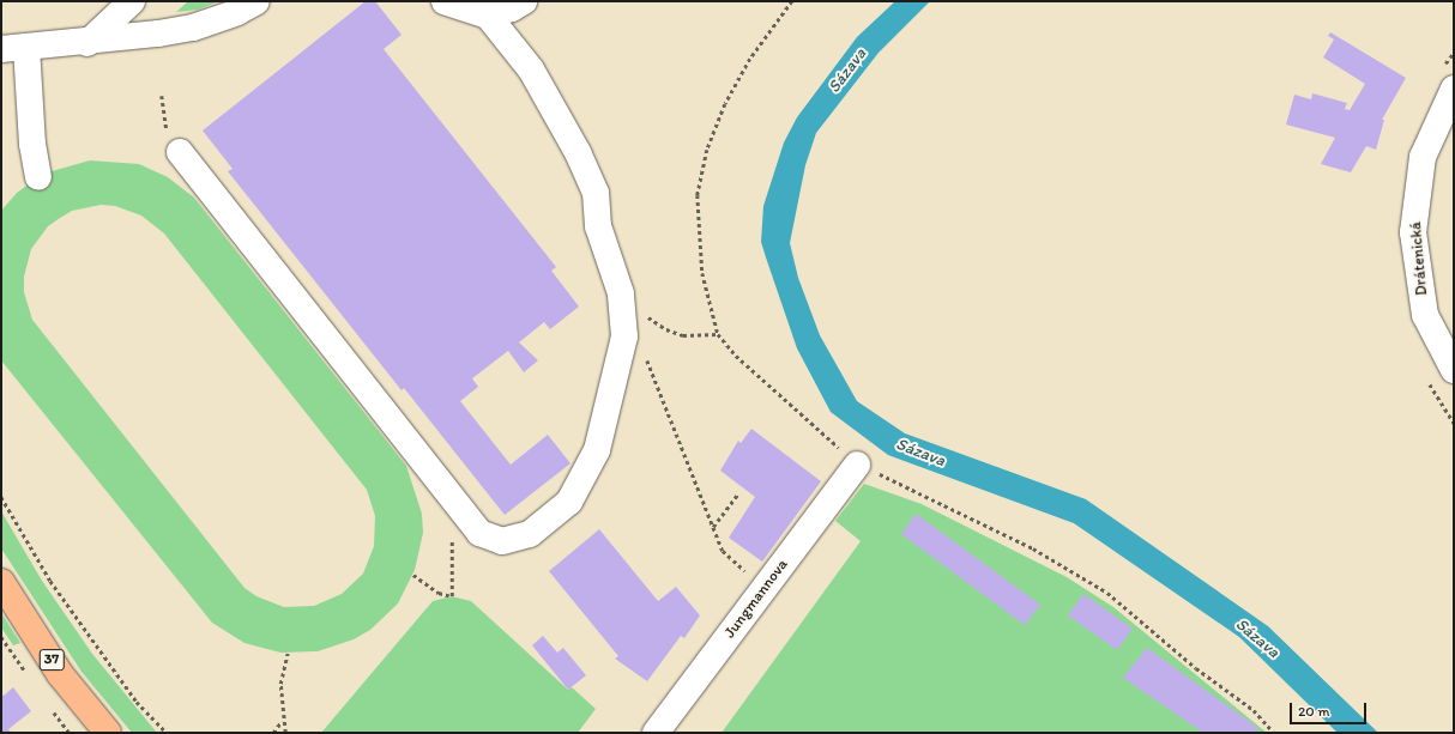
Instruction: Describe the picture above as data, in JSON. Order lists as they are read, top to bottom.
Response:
{
  "streets": {
    "main road": ["37"],
    "street": ["Drátenická", "Jungmannova"]
  },
  "water": ["Sázava"],
  "scale_bar": "20 m"
}
